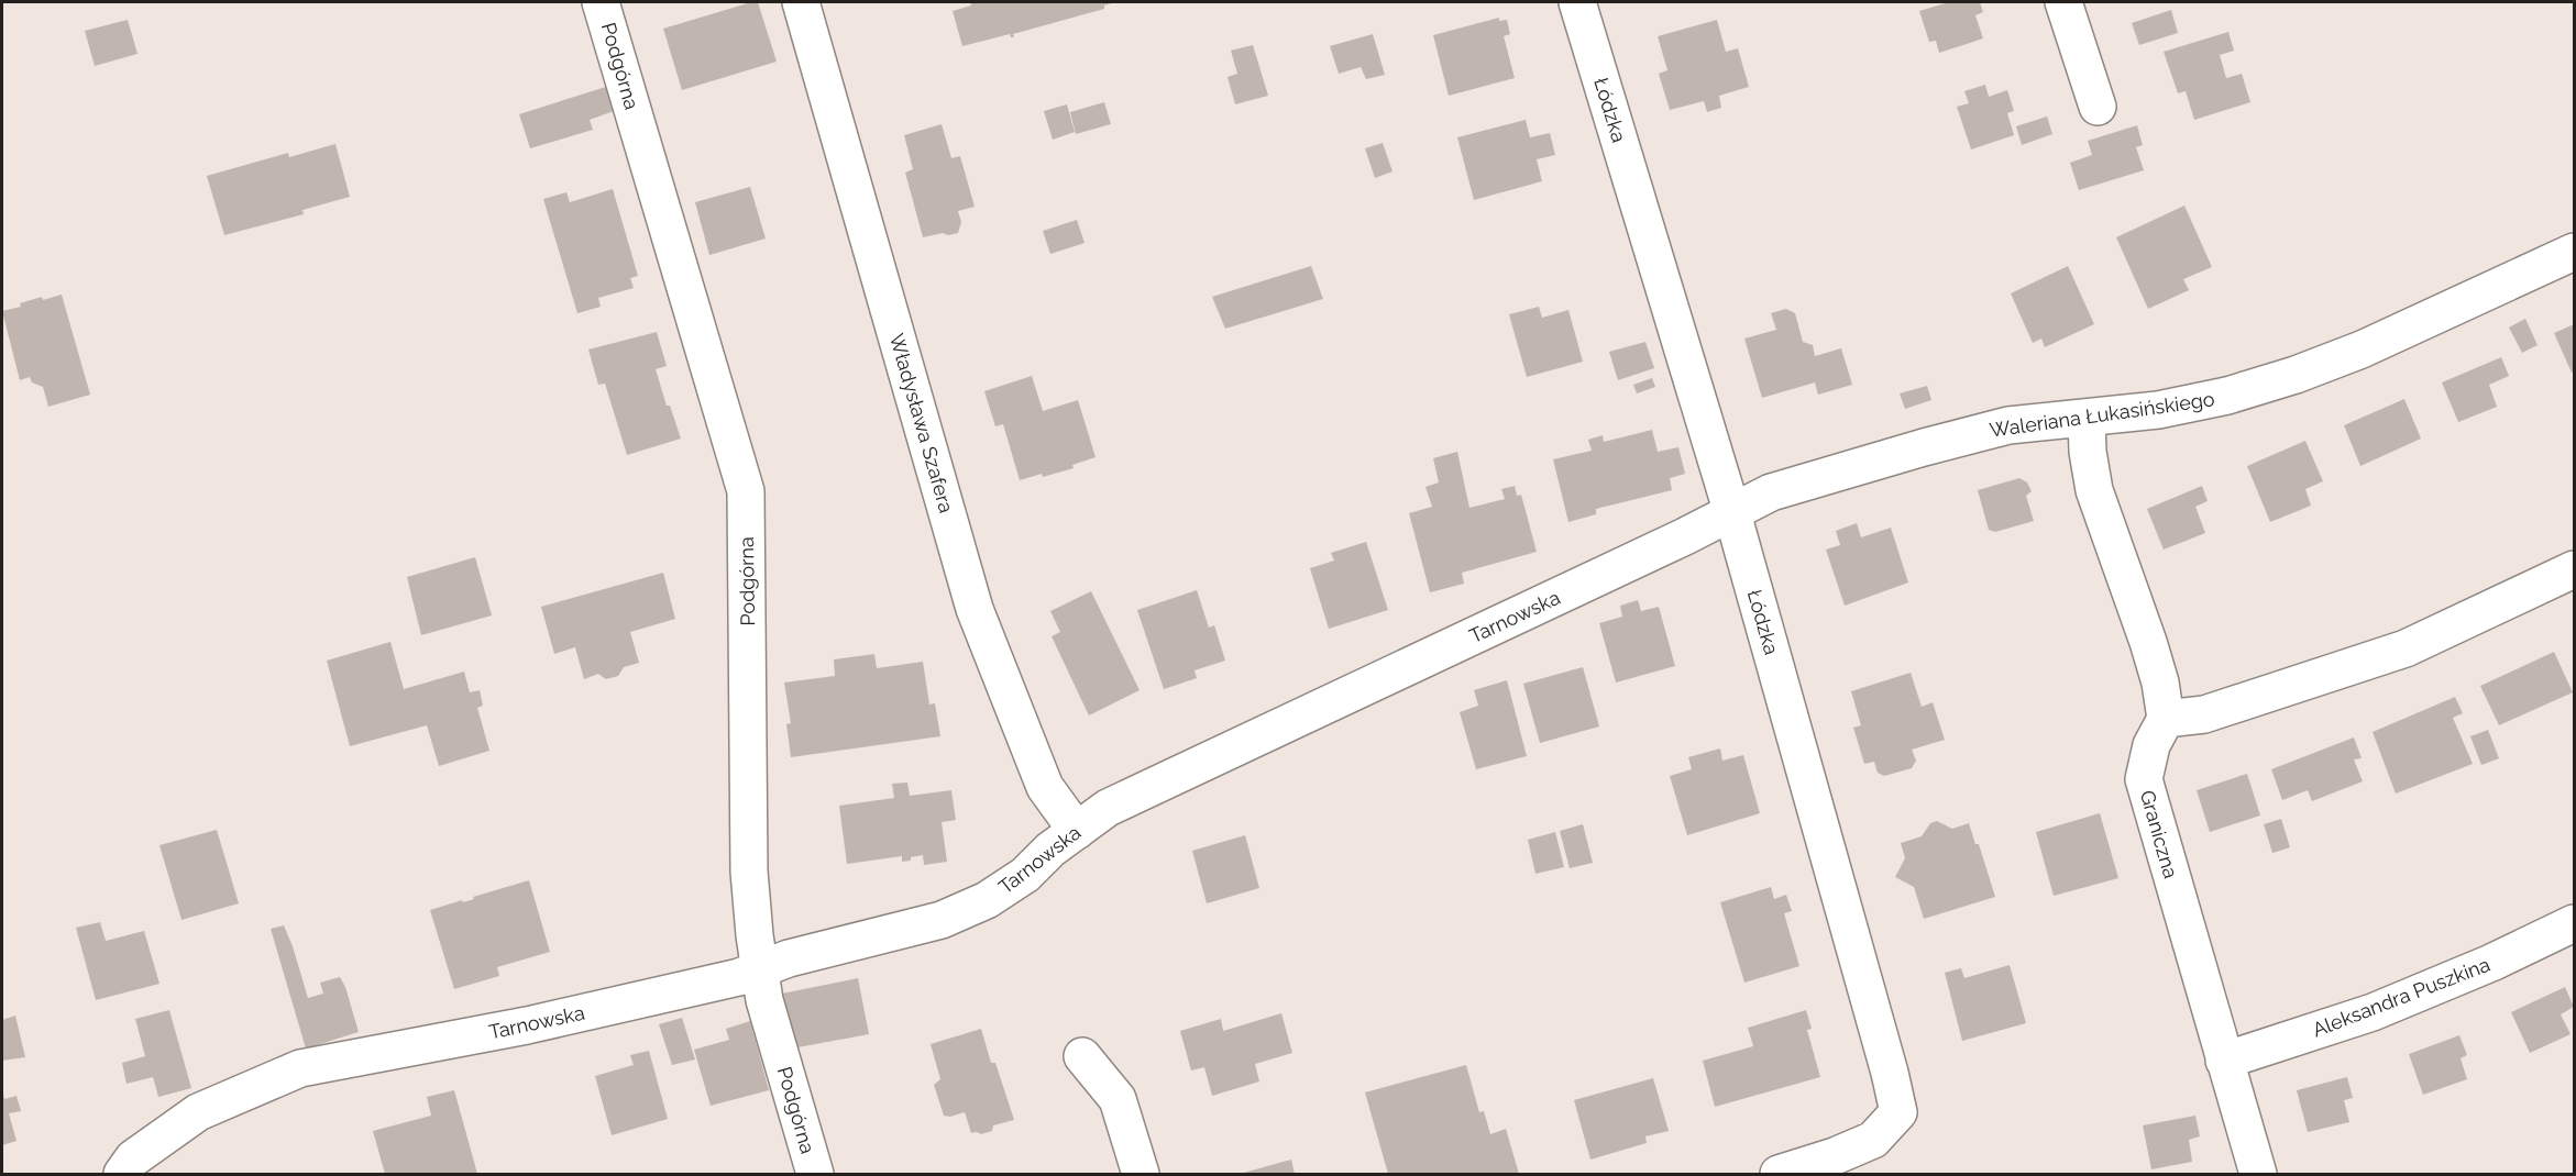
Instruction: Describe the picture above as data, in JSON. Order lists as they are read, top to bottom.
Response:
{
  "streets": {
    "street": [
      "Podgórna",
      "Łódzka",
      "Waleriana Łukasińskiego",
      "Władysława Szafera",
      "Tarnowska",
      "Graniczna",
      "Aleksandra Puszkina"
    ]
  },
  "crossings": [
    ["Podgórna", "Tarnowska"],
    ["Łódzka", "Waleriana Łukasińskiego"],
    ["Łódzka", "Tarnowska"],
    ["Waleriana Łukasińskiego", "Tarnowska"],
    ["Władysława Szafera", "Tarnowska"],
    ["Graniczna", "Aleksandra Puszkina"]
  ]
}
